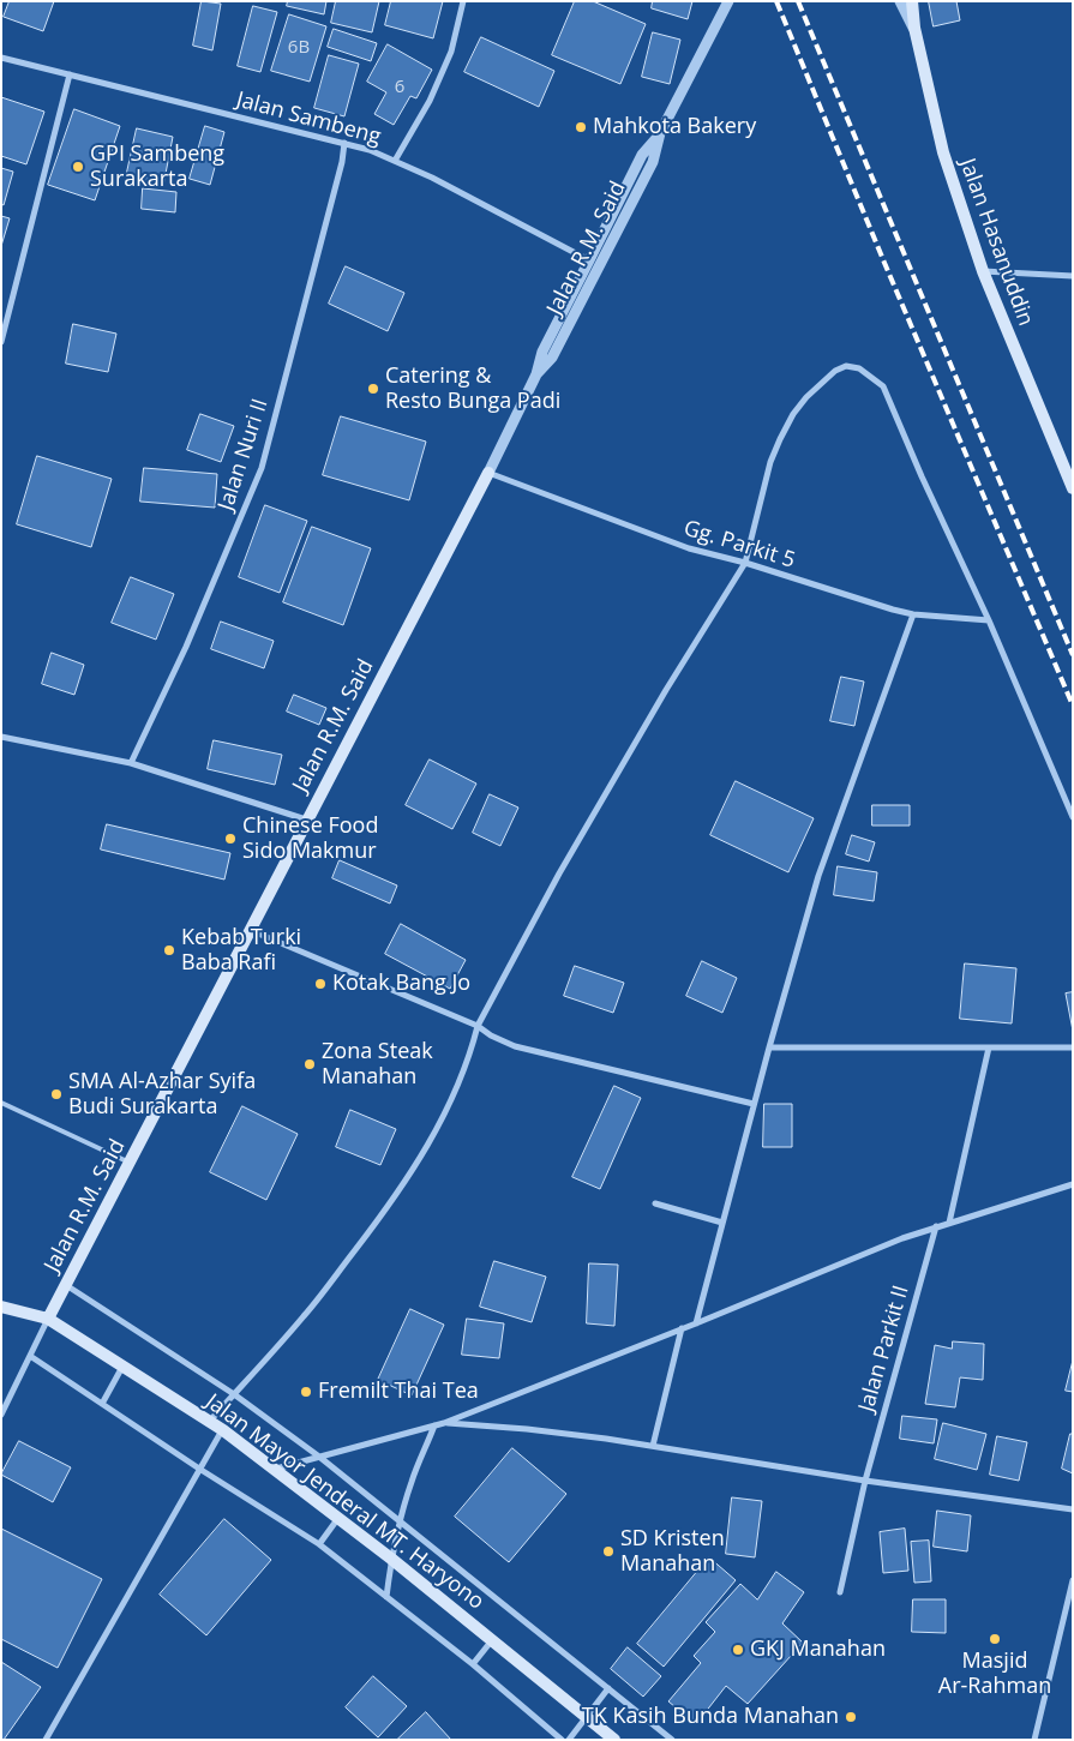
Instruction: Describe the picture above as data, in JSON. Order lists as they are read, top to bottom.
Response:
{
  "streets": {
    "main road": ["Jalan Hasanuddin", "Jalan R.M. Said", "Jalan Mayor Jenderal MT. Haryono"],
    "street": [
      "Jalan Sambeng",
      "Jalan Nuri II",
      "Gg. Parkit 5",
      "Jalan Parkit II"
    ]
  },
  "crossings": [
    ["Jalan Sambeng", "Jalan R.M. Said"],
    ["Jalan Sambeng", "Jalan Nuri II"],
    ["Jalan R.M. Said", "Gg. Parkit 5"],
    ["Jalan R.M. Said", "Jalan Mayor Jenderal MT. Haryono"]
  ],
  "places": [
    "Mahkota Bakery",
    "GPI Sambeng Surakarta",
    "Catering & Resto Bunga Padi",
    "Chinese Food Sido Makmur",
    "Kebab Turki Baba Rafi",
    "Kotak Bang Jo",
    "Zona Steak Manahan",
    "SMA Al-Azhar Syifa Budi Surakarta",
    "Fremilt Thai Tea",
    "SD Kristen Manahan",
    "Masjid Ar-Rahman",
    "GKJ Manahan",
    "TK Kasih Bunda Manahan"
  ],
  "house_numbers": ["6B", "6"]
}
